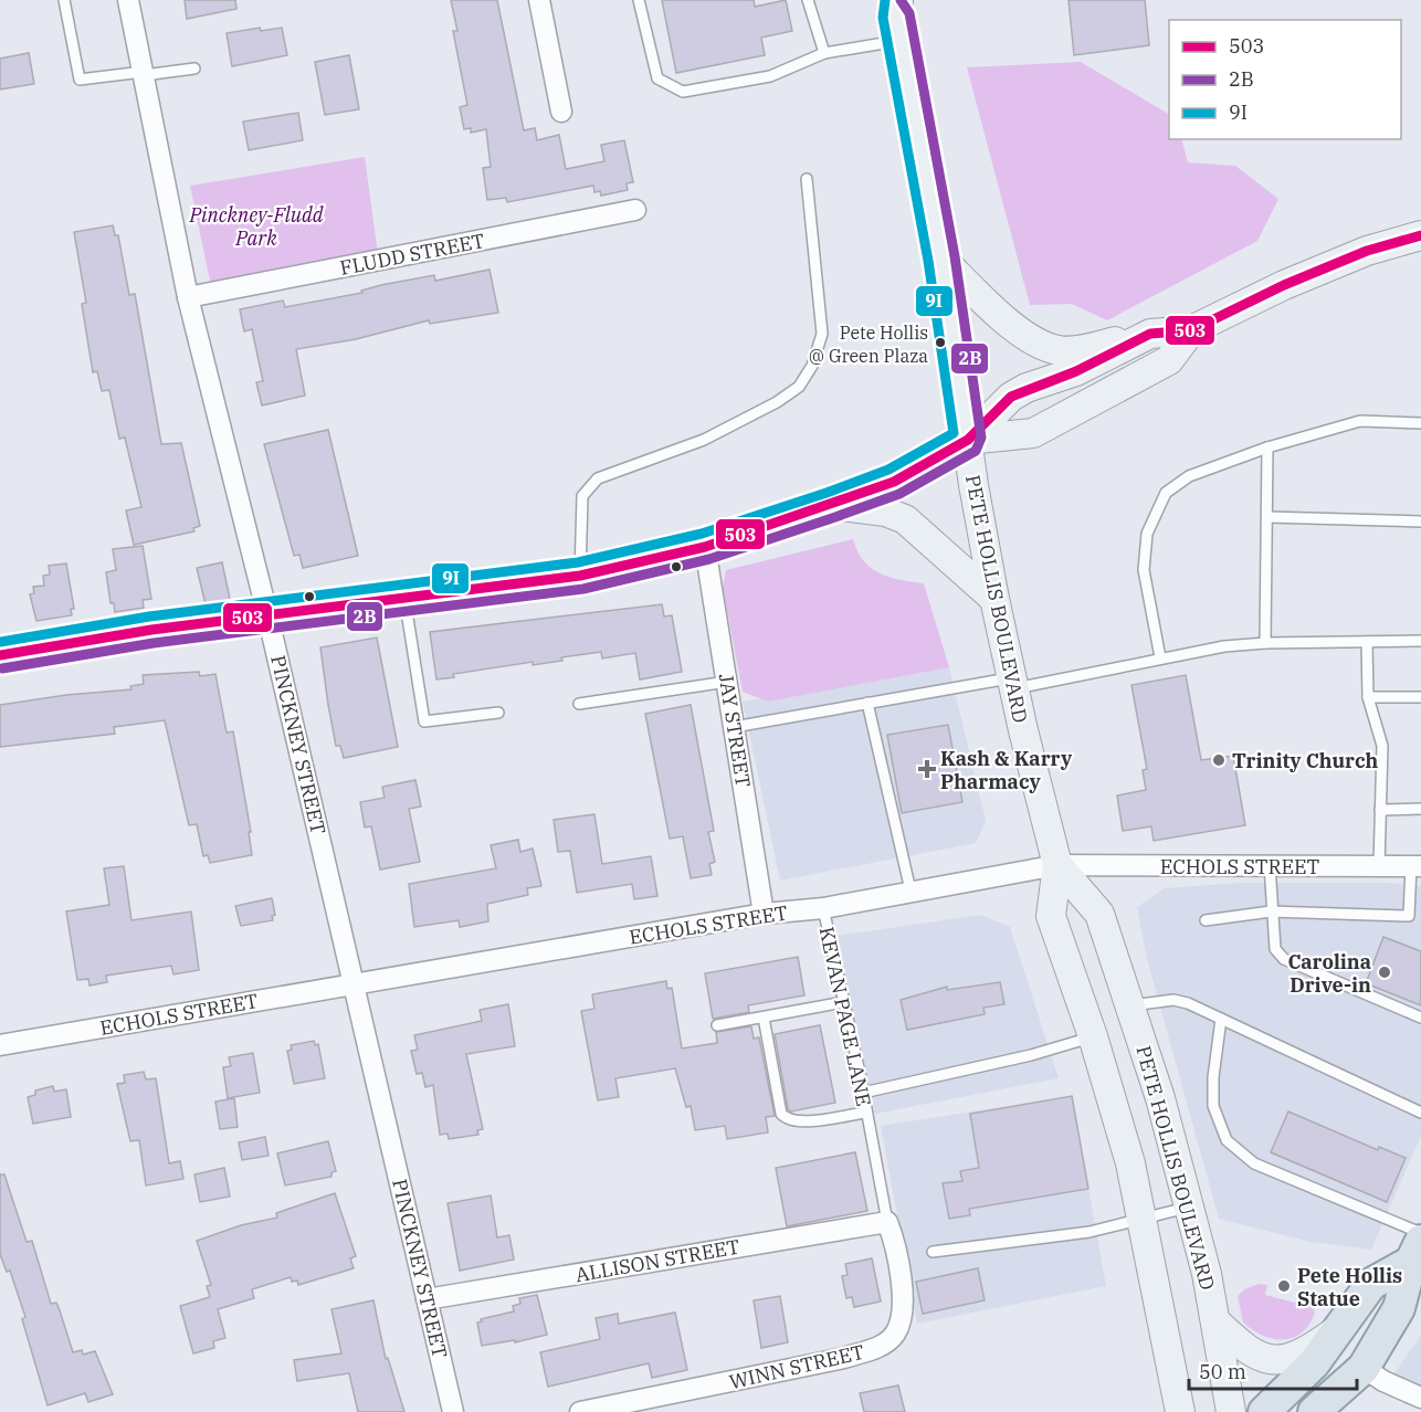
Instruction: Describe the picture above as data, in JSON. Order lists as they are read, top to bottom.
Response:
{
  "streets": {
    "main road": ["PETE HOLLIS BOULEVARD"],
    "street": [
      "FLUDD STREET",
      "JAY STREET",
      "PINCKNEY STREET",
      "ECHOLS STREET",
      "ALLISON STREET",
      "WINN STREET"
    ],
    "lane": ["KEVAN PAGE LANE"]
  },
  "crossings": [
    ["FLUDD STREET", "PINCKNEY STREET"],
    ["PETE HOLLIS BOULEVARD", "ECHOLS STREET"],
    ["JAY STREET", "ECHOLS STREET"],
    ["PINCKNEY STREET", "ECHOLS STREET"],
    ["PINCKNEY STREET", "ALLISON STREET"],
    ["ECHOLS STREET", "KEVAN PAGE LANE"],
    ["KEVAN PAGE LANE", "ALLISON STREET"],
    ["KEVAN PAGE LANE", "WINN STREET"],
    ["ALLISON STREET", "WINN STREET"]
  ],
  "parks": ["Pinckney-Fludd Park"],
  "places": {
    "other": [
      "Pete Hollis @ Green Plaza",
      "Trinity Church",
      "Carolina Drive-in",
      "Pete Hollis Statue"
    ],
    "health": ["Kash & Karry Pharmacy"]
  },
  "lines": ["transit line 2B", "transit line 9I", "transit line 503"],
  "legend": ["503", "2B", "9I"],
  "scale_bar": "50 m"
}
